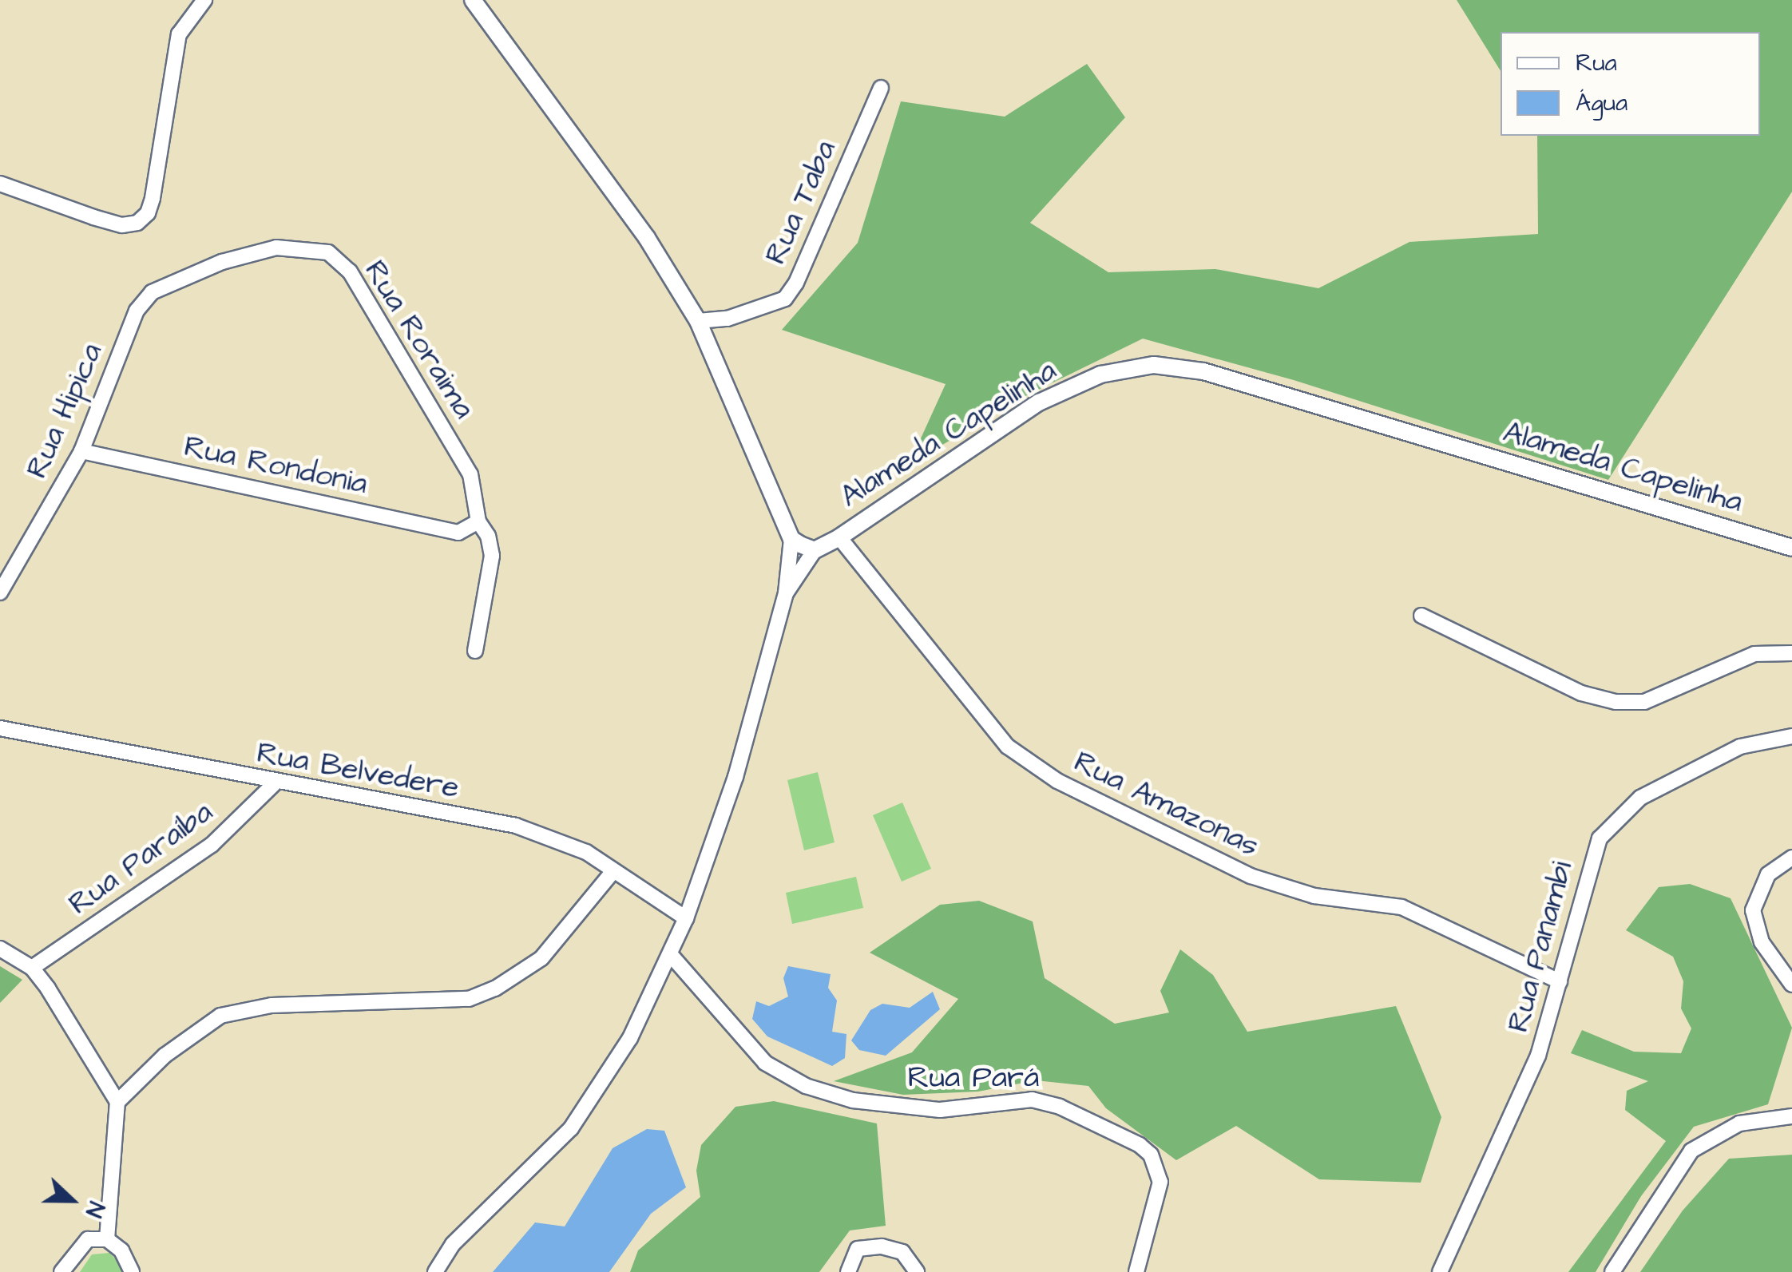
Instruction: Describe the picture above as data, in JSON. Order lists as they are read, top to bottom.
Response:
{
  "streets": {
    "street": [
      "Rua Taba",
      "Rua Roraima",
      "Rua Hipica",
      "Alameda Capelinha",
      "Rua Rondonia",
      "Rua Belvedere",
      "Rua Amazonas",
      "Rua Paraíba",
      "Rua Panambi",
      "Rua Pará"
    ]
  },
  "crossings": [
    ["Rua Roraima", "Rua Hipica"],
    ["Rua Roraima", "Rua Rondonia"],
    ["Rua Hipica", "Rua Rondonia"],
    ["Alameda Capelinha", "Rua Amazonas"],
    ["Rua Belvedere", "Rua Paraíba"],
    ["Rua Amazonas", "Rua Panambi"]
  ],
  "legend": ["Rua", "Água"],
  "north": "right"
}
